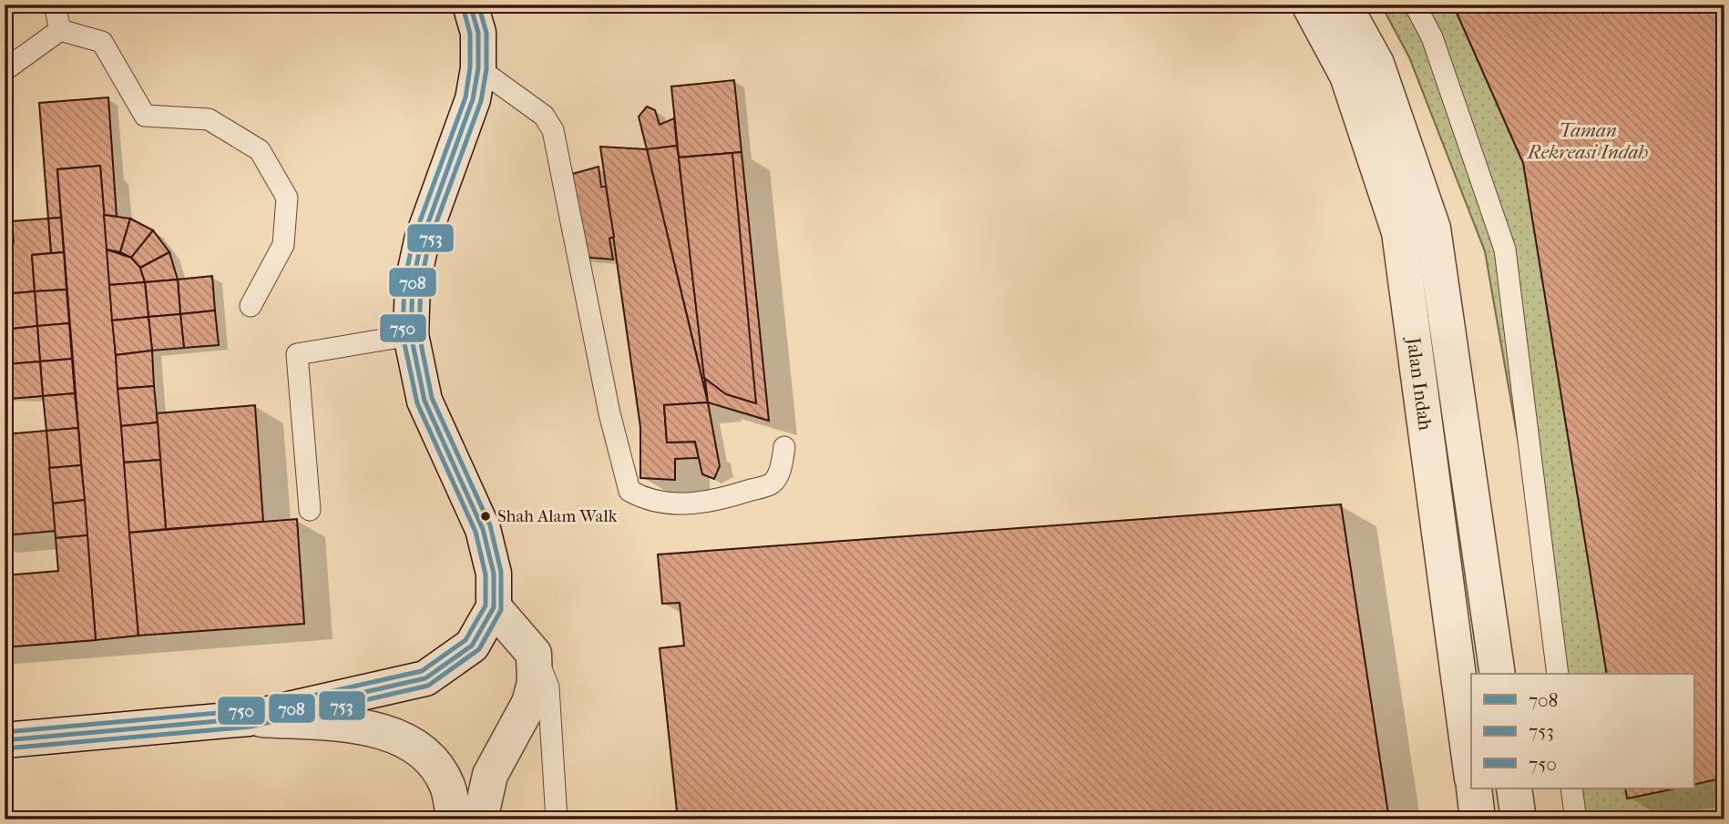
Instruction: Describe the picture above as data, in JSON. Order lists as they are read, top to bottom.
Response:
{
  "streets": {
    "street": ["Jalan Indah"]
  },
  "parks": ["Taman Rekreasi Indah"],
  "places": ["Shah Alam Walk"],
  "lines": ["transit line 708", "transit line 753", "transit line 750"],
  "legend": ["708", "753", "750"]
}
